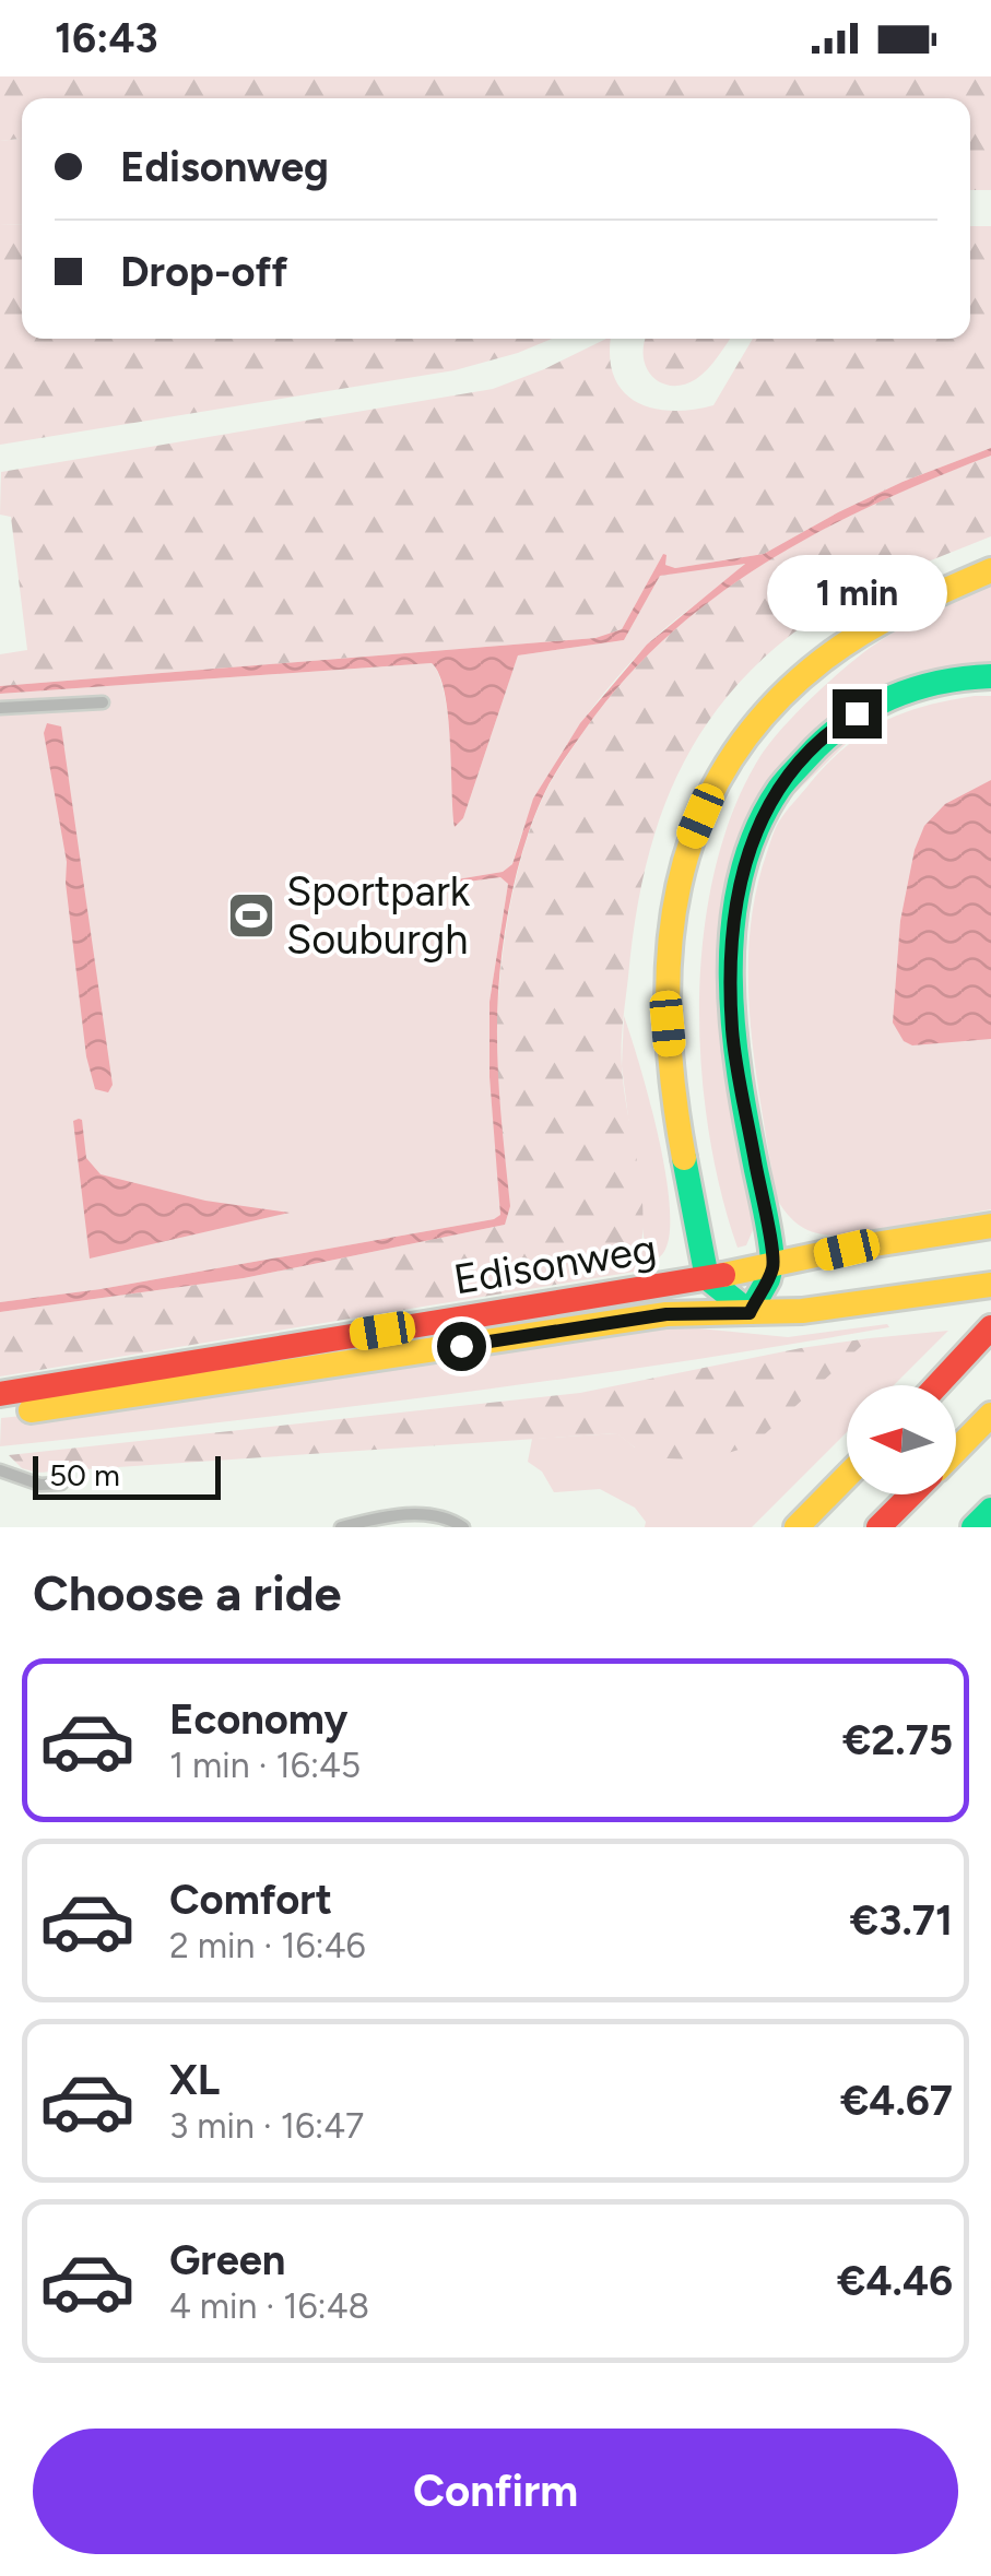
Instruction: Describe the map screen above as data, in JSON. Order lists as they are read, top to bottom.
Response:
{
  "streets": {
    "main road": ["Edisonweg"]
  },
  "places": {
    "sports": ["Sportpark Souburgh"]
  },
  "scale_bar": "50 m",
  "north": "left",
  "page": {
    "status": "16:43",
    "banner": ["Edisonweg", "Drop-off"],
    "bubble": "1 min",
    "scale": "50 m",
    "heading": "Choose a ride",
    "list": [
      {
        "name": "Economy",
        "note": "1 min · 16:45",
        "value": "€2.75"
      },
      {
        "name": "Comfort",
        "note": "2 min · 16:46",
        "value": "€3.71"
      },
      {
        "name": "XL",
        "note": "3 min · 16:47",
        "value": "€4.67"
      },
      {
        "name": "Green",
        "note": "4 min · 16:48",
        "value": "€4.46"
      }
    ],
    "buttons": "Confirm"
  }
}
